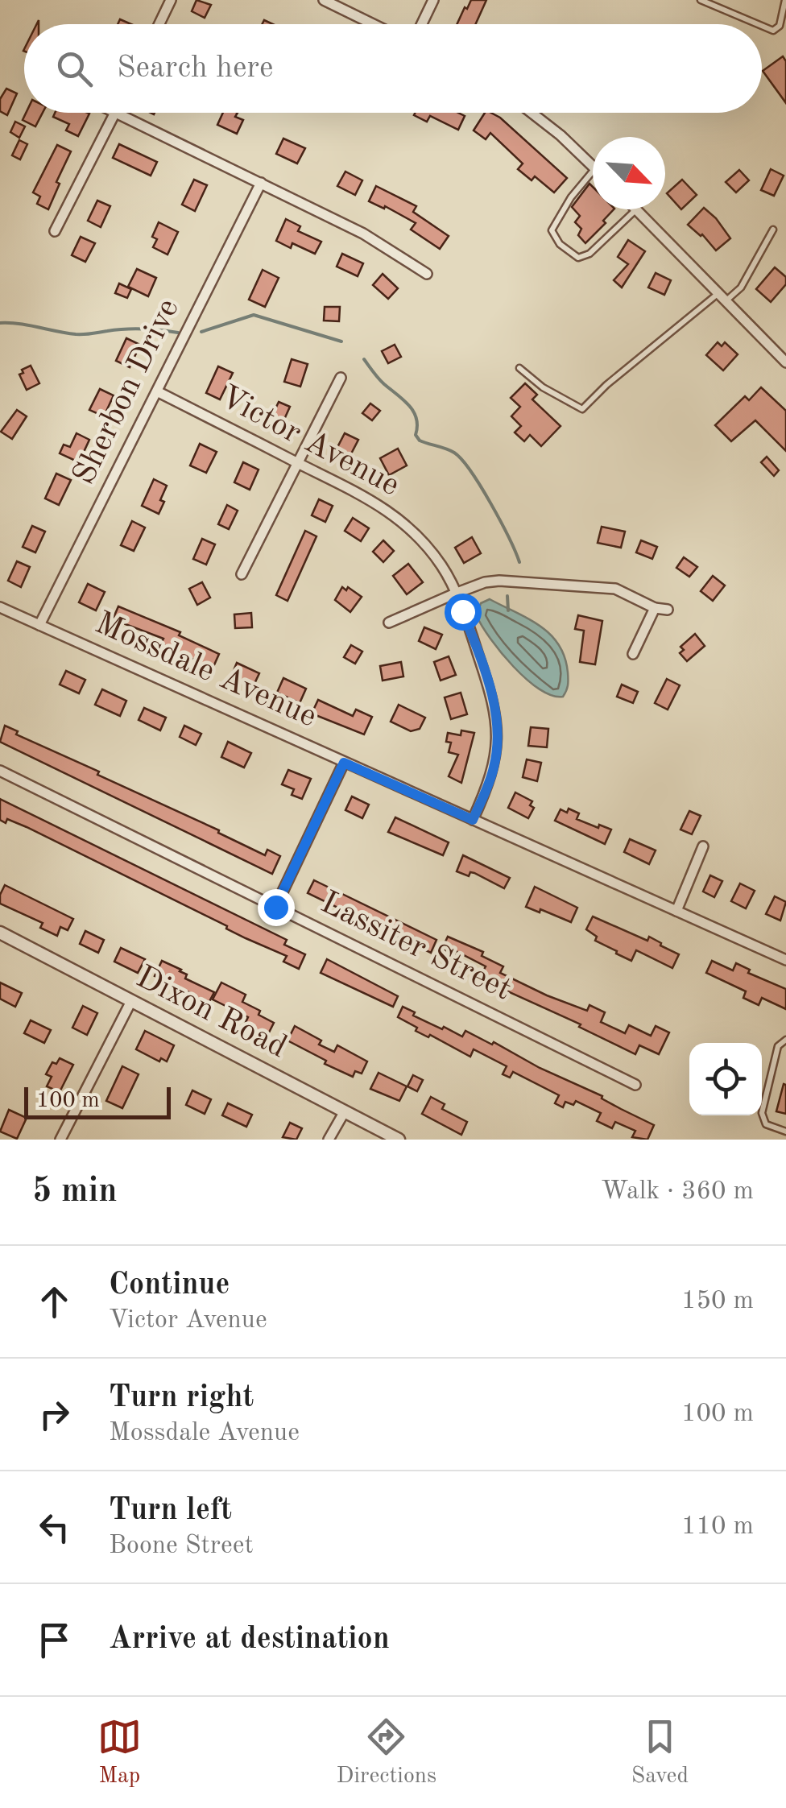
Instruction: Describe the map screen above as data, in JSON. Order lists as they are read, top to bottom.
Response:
{
  "streets": {
    "street": [
      "Sherbon Drive",
      "Victor Avenue",
      "Mossdale Avenue",
      "Lassiter Street",
      "Dixon Road"
    ]
  },
  "crossings": [
    ["Sherbon Drive", "Victor Avenue"],
    ["Sherbon Drive", "Mossdale Avenue"],
    ["Victor Avenue", "Mossdale Avenue"]
  ],
  "scale_bar": "100 m",
  "north": "bottom right",
  "page": {
    "search": "Search here",
    "scale": "100 m",
    "heading": ["5 min", "Walk · 360 m"],
    "list": [
      ["Continue", "Victor Avenue", "150 m"],
      ["Turn right", "Mossdale Avenue", "100 m"],
      ["Turn left", "Boone Street", "110 m"],
      "Arrive at destination"
    ],
    "nav": ["Map", "Directions", "Saved"]
  }
}
